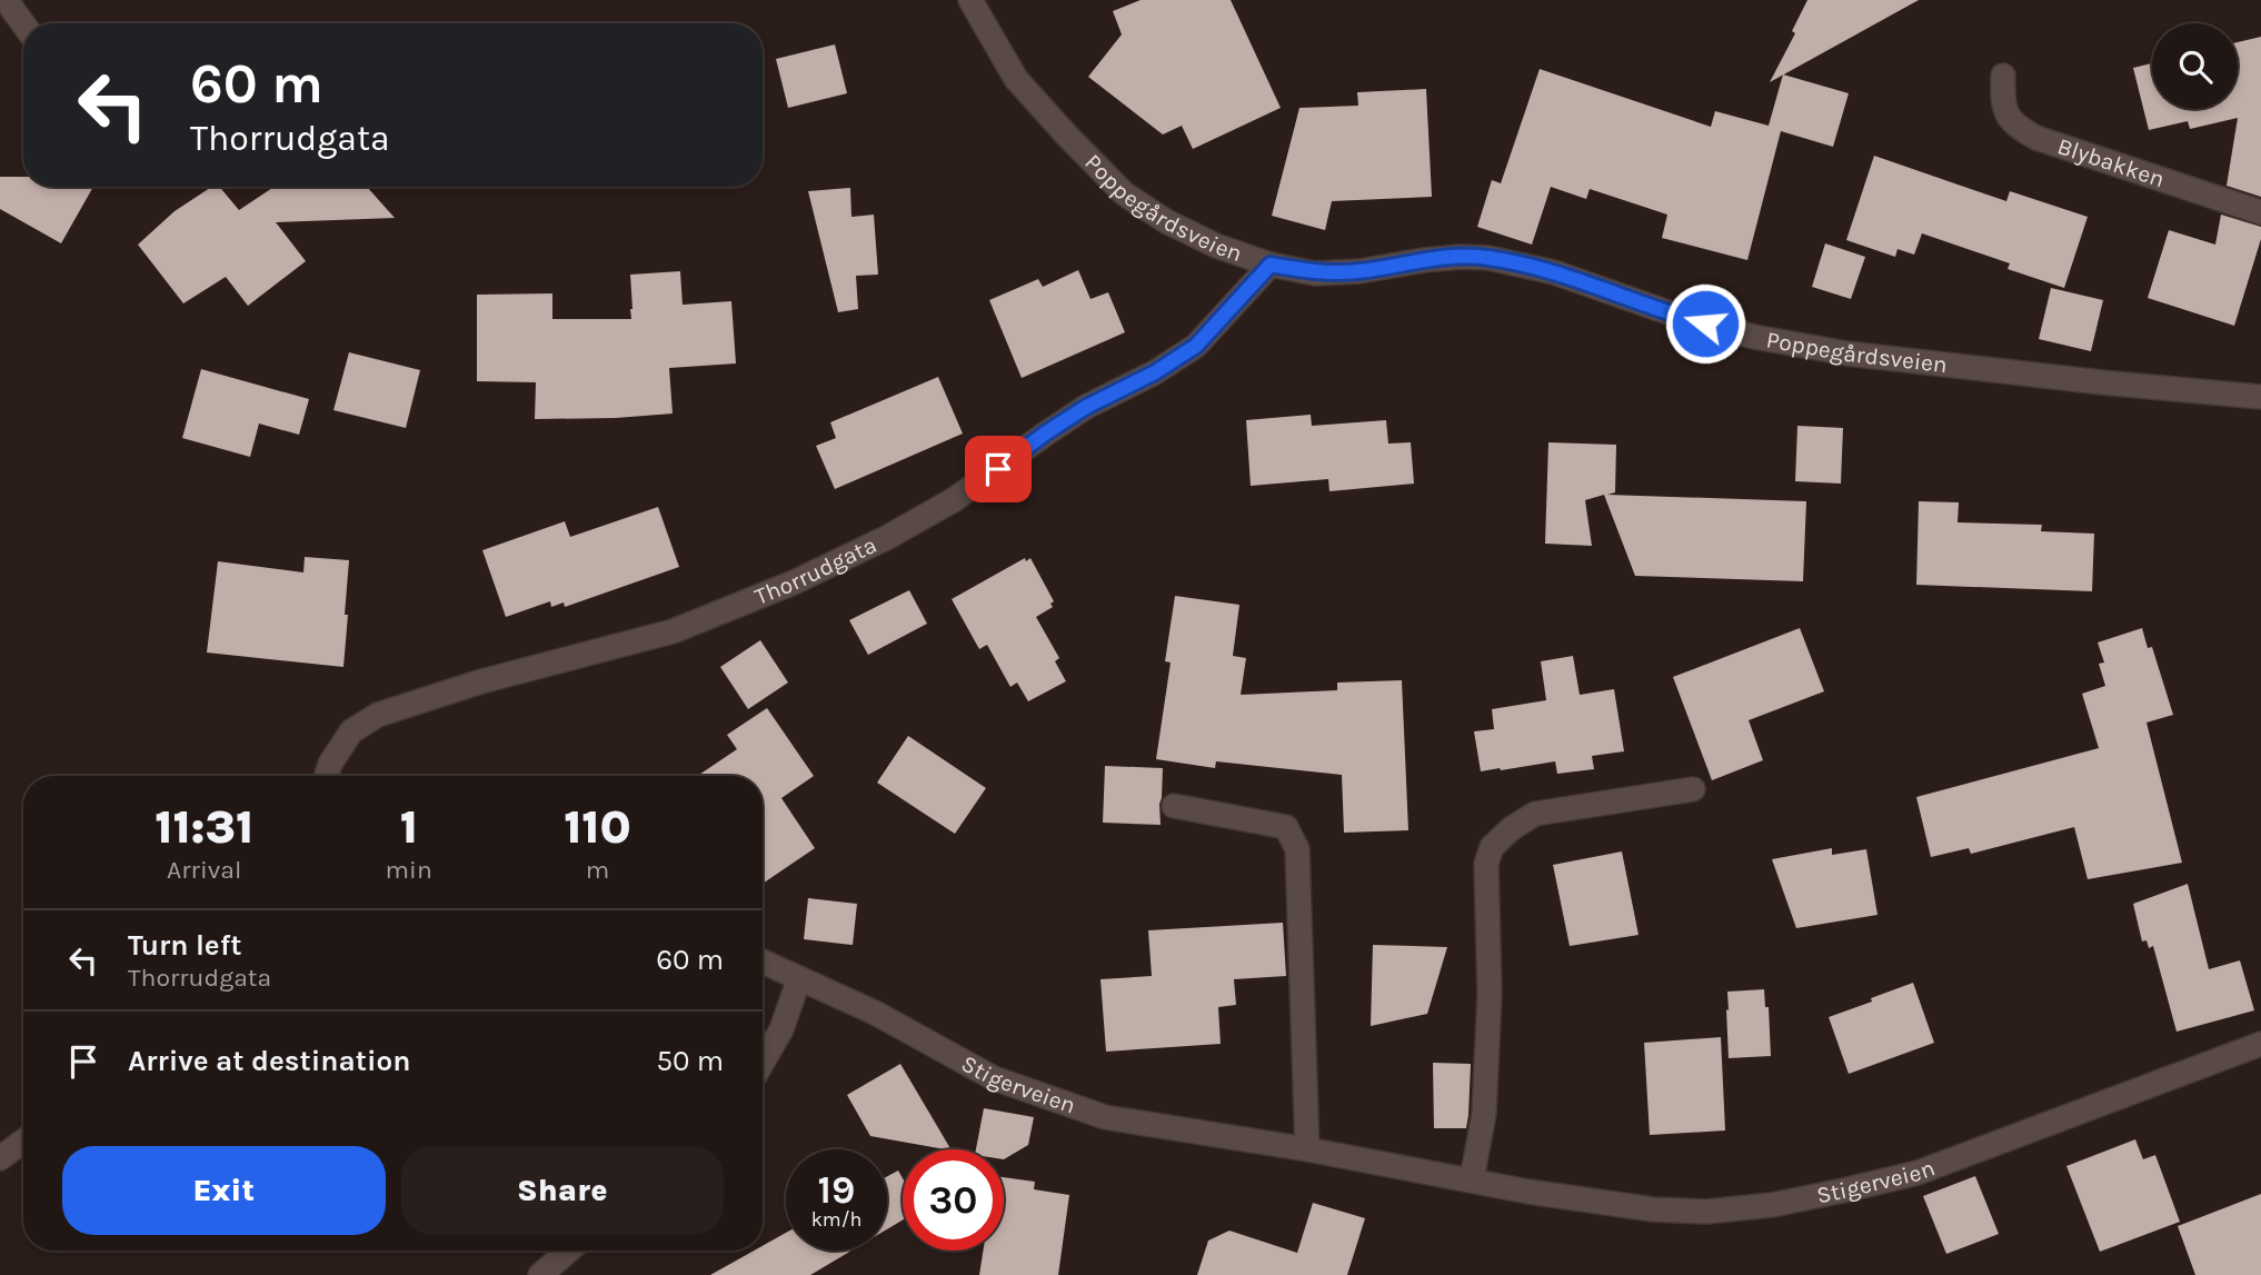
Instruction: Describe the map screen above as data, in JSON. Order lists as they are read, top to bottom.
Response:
{
  "streets": {
    "street": [
      "Blybakken",
      "Poppegårdsveien",
      "Thorrudgata",
      "Stigerveien"
    ]
  },
  "crossings": [
    ["Poppegårdsveien", "Thorrudgata"]
  ],
  "page": {
    "turn": ["60 m", "Thorrudgata"],
    "eta": [
      "11:31",
      "Arrival",
      "1",
      "min",
      "110",
      "m"
    ],
    "list": [
      {
        "name": "Turn left",
        "note": "Thorrudgata",
        "value": "60 m"
      },
      {
        "name": "Arrive at destination",
        "value": "50 m"
      }
    ],
    "buttons": ["Exit", "Share"],
    "speed": "19 km/h",
    "limit": "30"
  }
}
